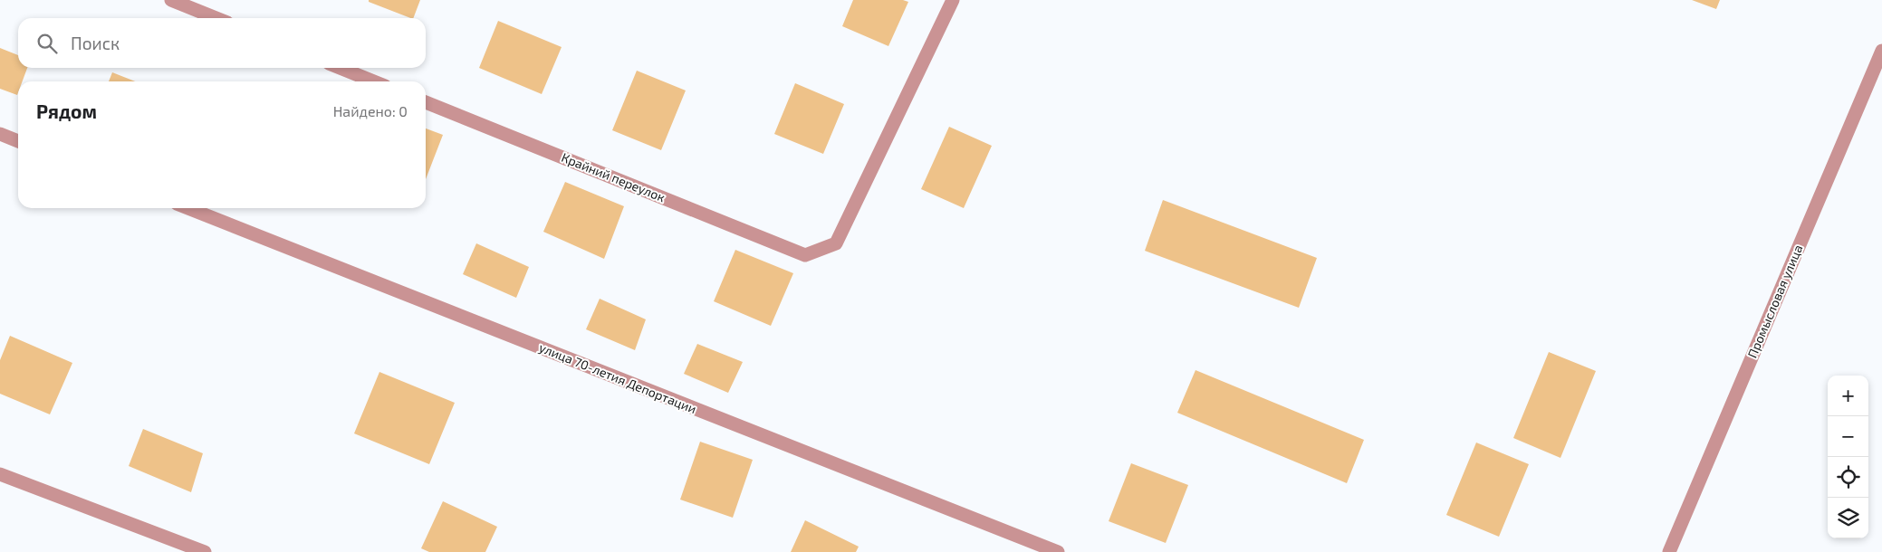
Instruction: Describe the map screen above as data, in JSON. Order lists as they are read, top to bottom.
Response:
{
  "streets": {
    "street": ["Крайний переулок", "Промысловая улица", "улица 70-летия Депортации"]
  },
  "page": {
    "search": "Поиск",
    "heading": ["Рядом", "Найдено: 0"],
    "map_buttons": ["+", "−"]
  }
}
